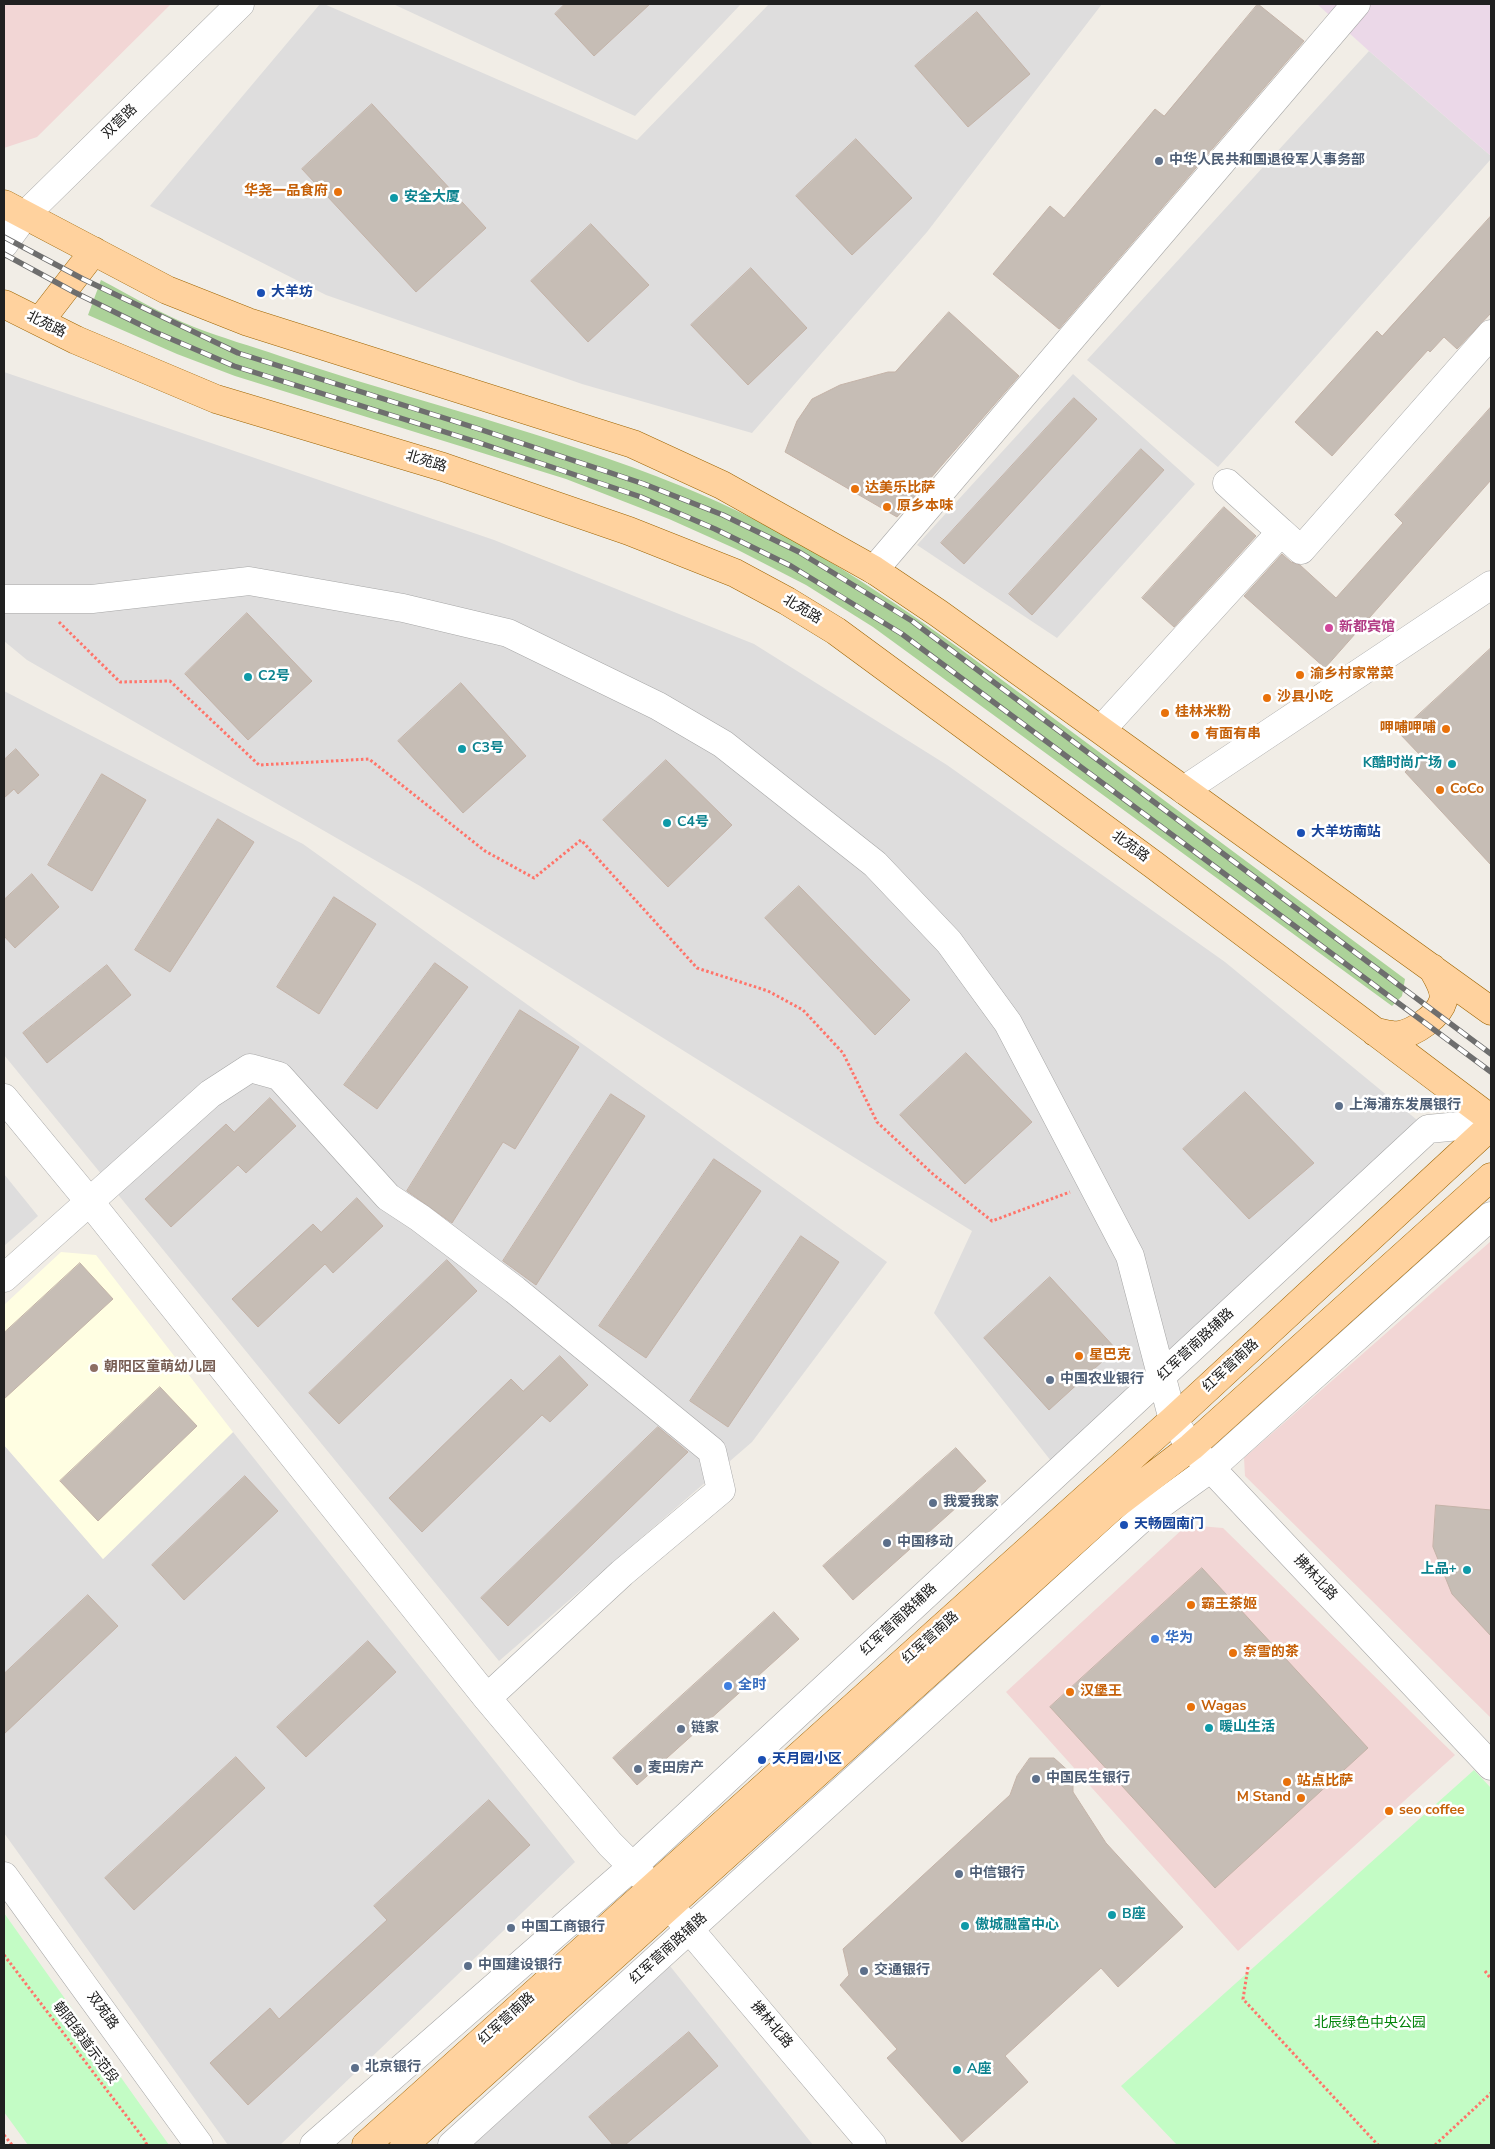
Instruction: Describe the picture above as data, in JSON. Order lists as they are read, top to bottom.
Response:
{
  "streets": {
    "main road": ["北苑路", "红军营南路"],
    "street": [
      "双营路",
      "红军营南路辅路",
      "拂林北路",
      "双苑路"
    ],
    "path": ["朝阳绿道示范段"]
  },
  "crossings": [
    ["北苑路", "红军营南路辅路"],
    ["北苑路", "红军营南路"],
    ["红军营南路辅路", "红军营南路"],
    ["红军营南路辅路", "拂林北路"],
    ["红军营南路", "拂林北路"]
  ],
  "parks": ["北辰绿色中央公园"],
  "places": [
    "中华人民共和国退役军人事务部",
    "华尧一品食府",
    "安全大厦",
    "大羊坊",
    "达美乐比萨",
    "原乡本味",
    "新都宾馆",
    "渝乡村家常菜",
    "C2号",
    "沙县小吃",
    "桂林米粉",
    "呷哺呷哺",
    "有面有串",
    "C3号",
    "K酷时尚广场",
    "CoCo",
    "C4号",
    "大羊坊南站",
    "上海浦东发展银行",
    "星巴克",
    "朝阳区童萌幼儿园",
    "中国农业银行",
    "我爱我家",
    "天畅园南门",
    "中国移动",
    "上品+",
    "霸王茶姬",
    "华为",
    "奈雪的茶",
    "全时",
    "汉堡王",
    "Wagas",
    "暖山生活",
    "链家",
    "天月园小区",
    "麦田房产",
    "中国民生银行",
    "站点比萨",
    "M Stand",
    "seo coffee",
    "中信银行",
    "B座",
    "傲城融富中心",
    "中国工商银行",
    "中国建设银行",
    "交通银行",
    "北京银行",
    "A座"
  ]
}
